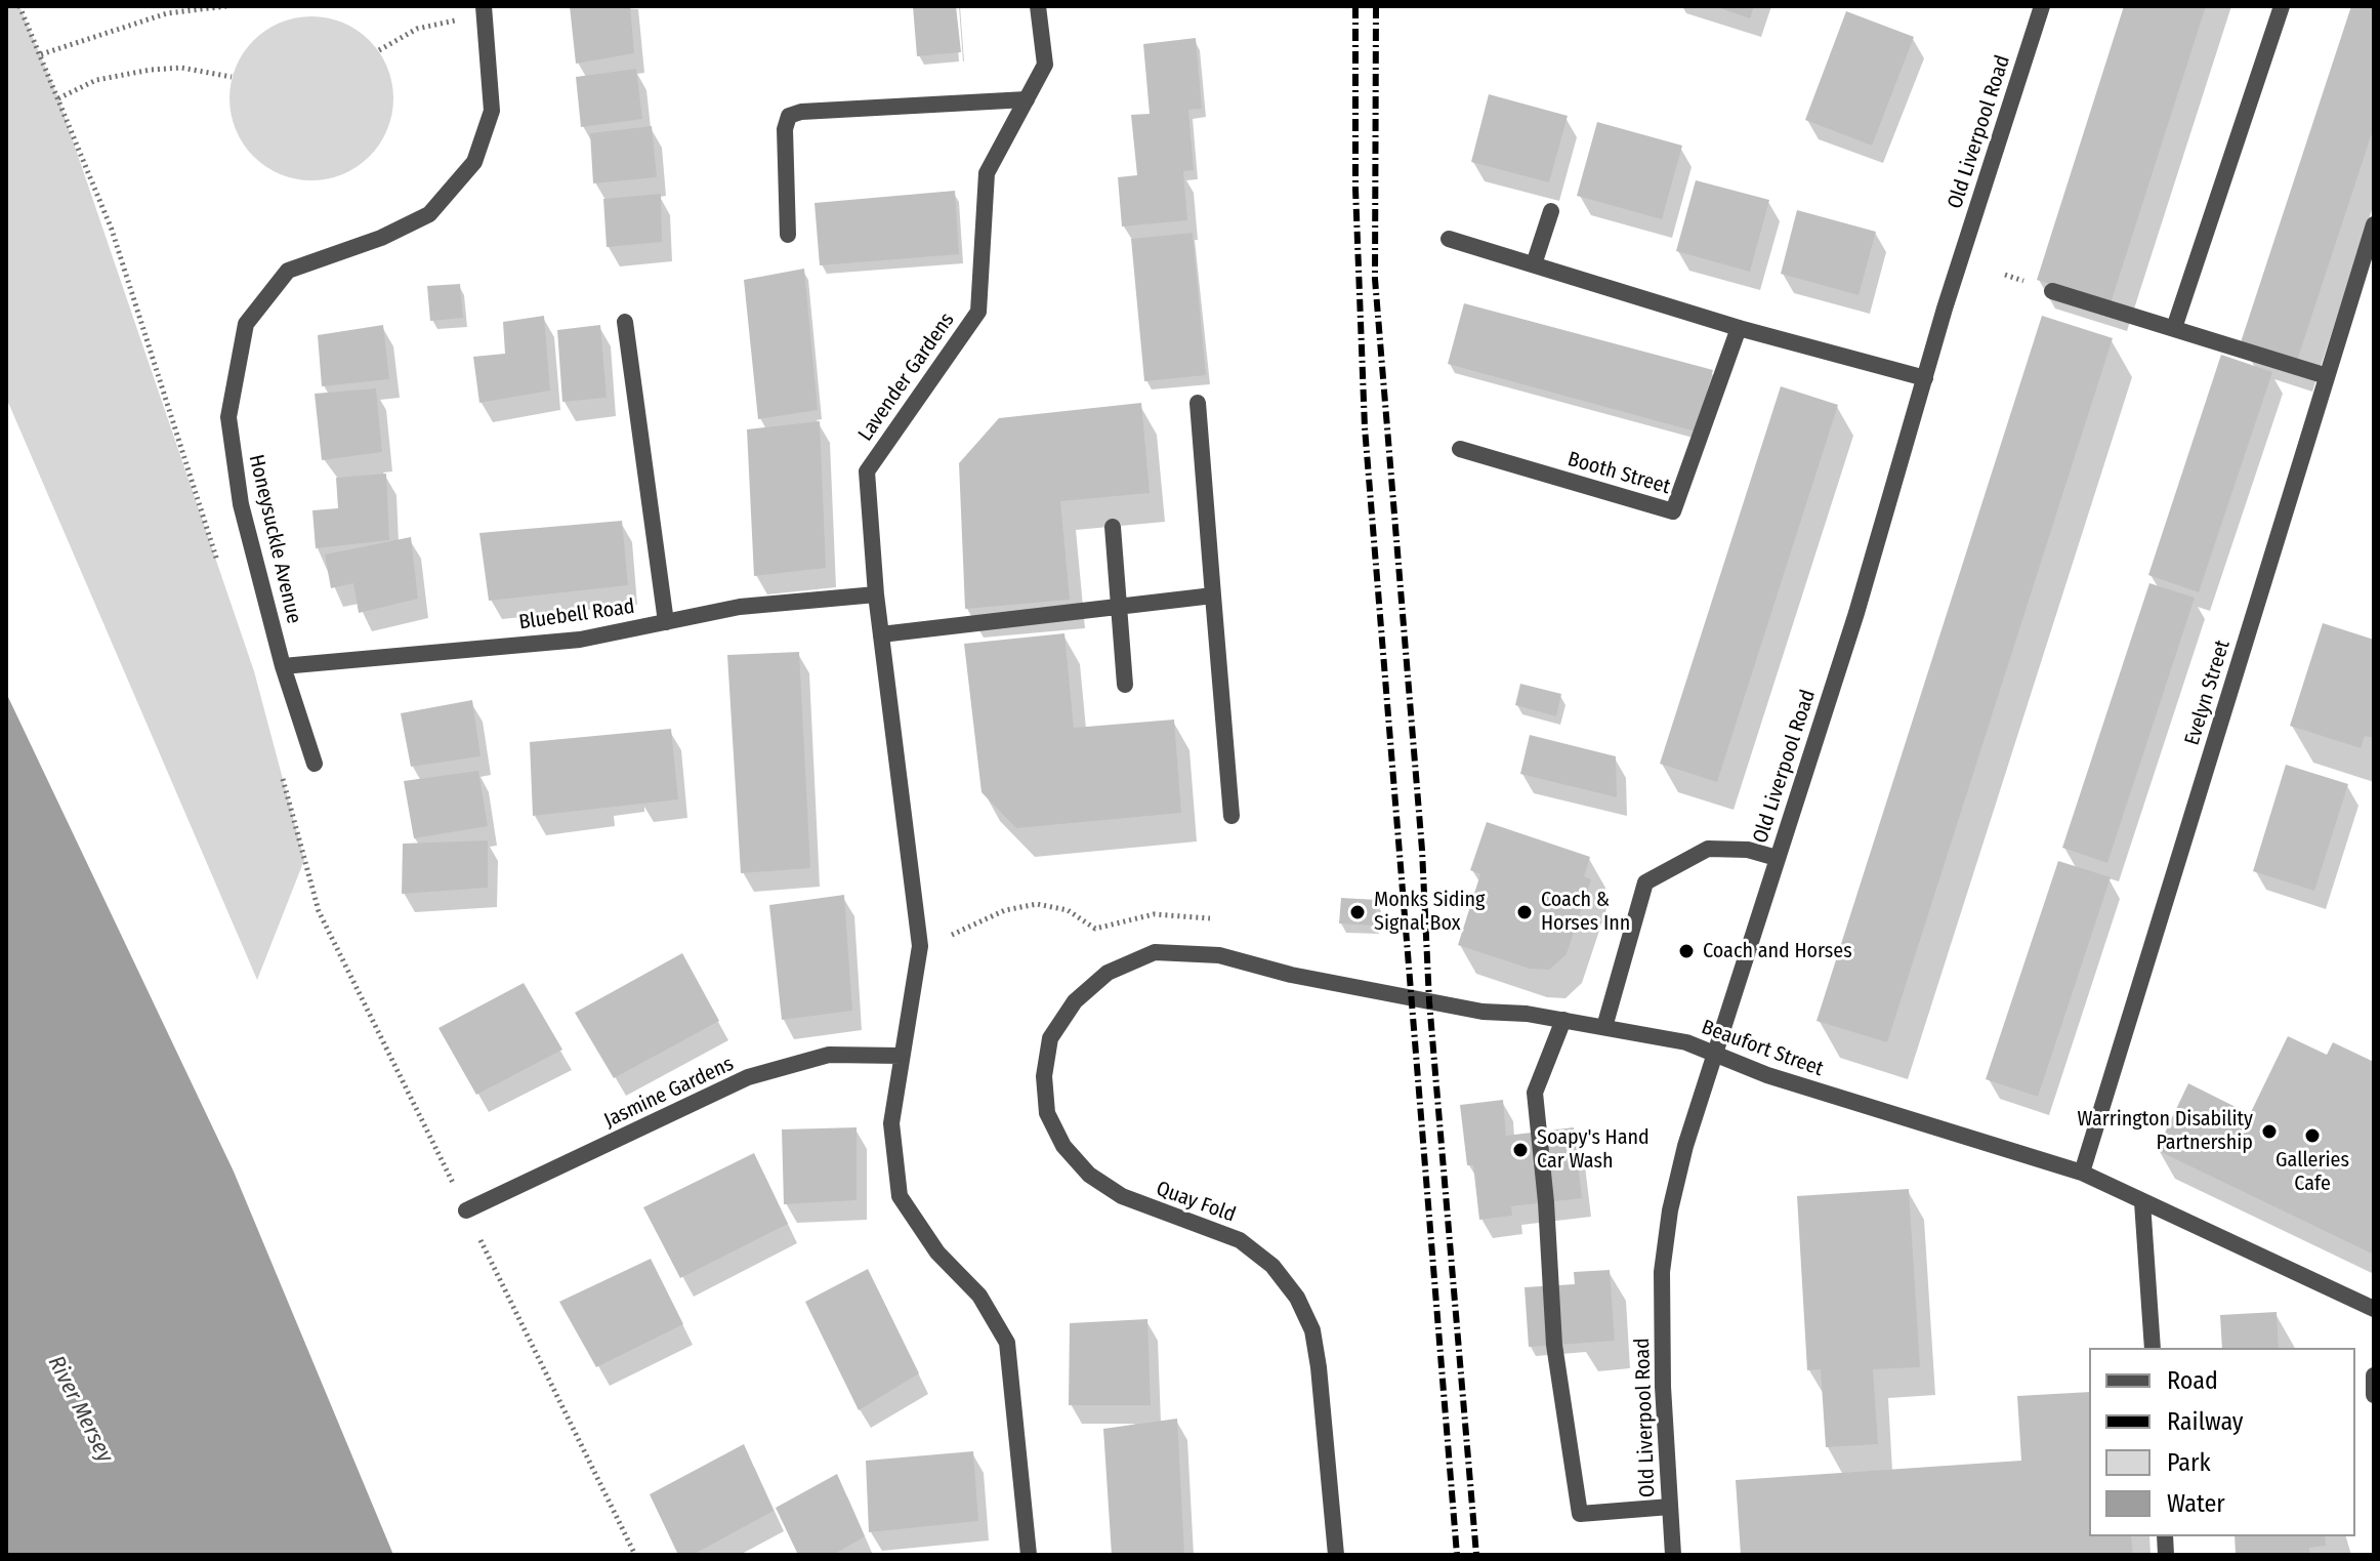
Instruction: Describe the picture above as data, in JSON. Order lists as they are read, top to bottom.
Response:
{
  "streets": {
    "street": [
      "Old Liverpool Road",
      "Lavender Gardens",
      "Booth Street",
      "Honeysuckle Avenue",
      "Bluebell Road",
      "Evelyn Street",
      "Beaufort Street",
      "Jasmine Gardens",
      "Quay Fold"
    ]
  },
  "crossings": [
    ["Old Liverpool Road", "Beaufort Street"],
    ["Lavender Gardens", "Bluebell Road"],
    ["Lavender Gardens", "Jasmine Gardens"],
    ["Honeysuckle Avenue", "Bluebell Road"],
    ["Evelyn Street", "Beaufort Street"],
    ["Beaufort Street", "Quay Fold"]
  ],
  "water": ["River Mersey"],
  "places": [
    "Monks Siding Signal Box",
    "Coach & Horses Inn",
    "Coach and Horses",
    "Warrington Disability Partnership",
    "Galleries Cafe",
    "Soapy's Hand Car Wash"
  ],
  "legend": [
    "Road",
    "Railway",
    "Park",
    "Water"
  ]
}
